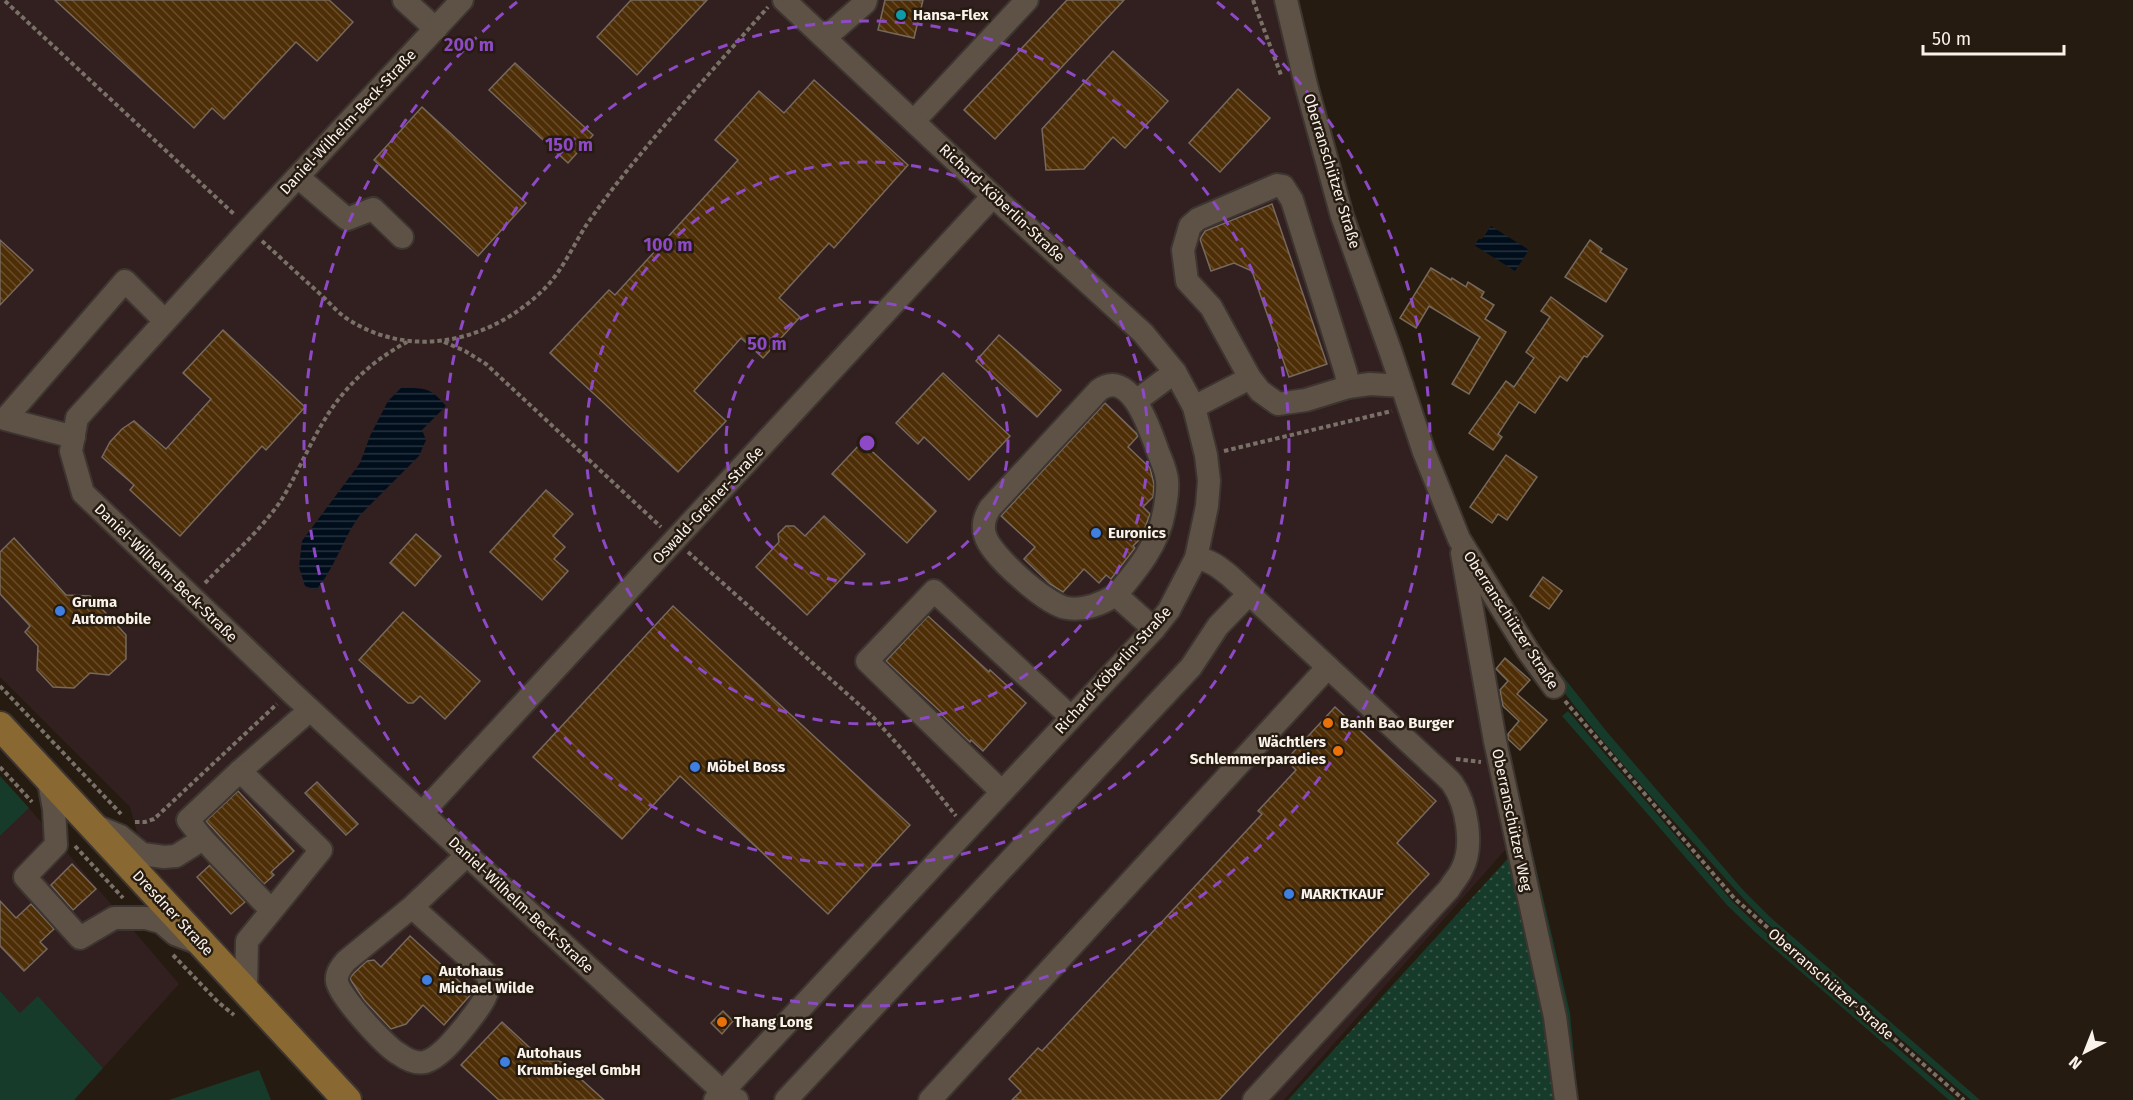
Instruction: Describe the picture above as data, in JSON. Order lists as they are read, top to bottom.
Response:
{
  "streets": {
    "main road": ["Dresdner Straße"],
    "street": [
      "Daniel-Wilhelm-Beck-Straße",
      "Oberranschützer Straße",
      "Richard-Köberlin-Straße",
      "Oswald-Greiner-Straße",
      "Oberranschützer Weg"
    ]
  },
  "crossings": [
    ["Daniel-Wilhelm-Beck-Straße", "Richard-Köberlin-Straße"],
    ["Daniel-Wilhelm-Beck-Straße", "Oswald-Greiner-Straße"],
    ["Oberranschützer Straße", "Oberranschützer Weg"],
    ["Richard-Köberlin-Straße", "Oswald-Greiner-Straße"]
  ],
  "places": [
    "Hansa-Flex",
    "Euronics",
    "Gruma Automobile",
    "Banh Bao Burger",
    "Wächtlers Schlemmerparadies",
    "Möbel Boss",
    "MARKTKAUF",
    "Autohaus Michael Wilde",
    "Thang Long",
    "Autohaus Krumbiegel GmbH"
  ],
  "scale_bar": "50 m",
  "north": "bottom left",
  "rings": [
    "200 m",
    "150 m",
    "100 m",
    "50 m"
  ]
}
